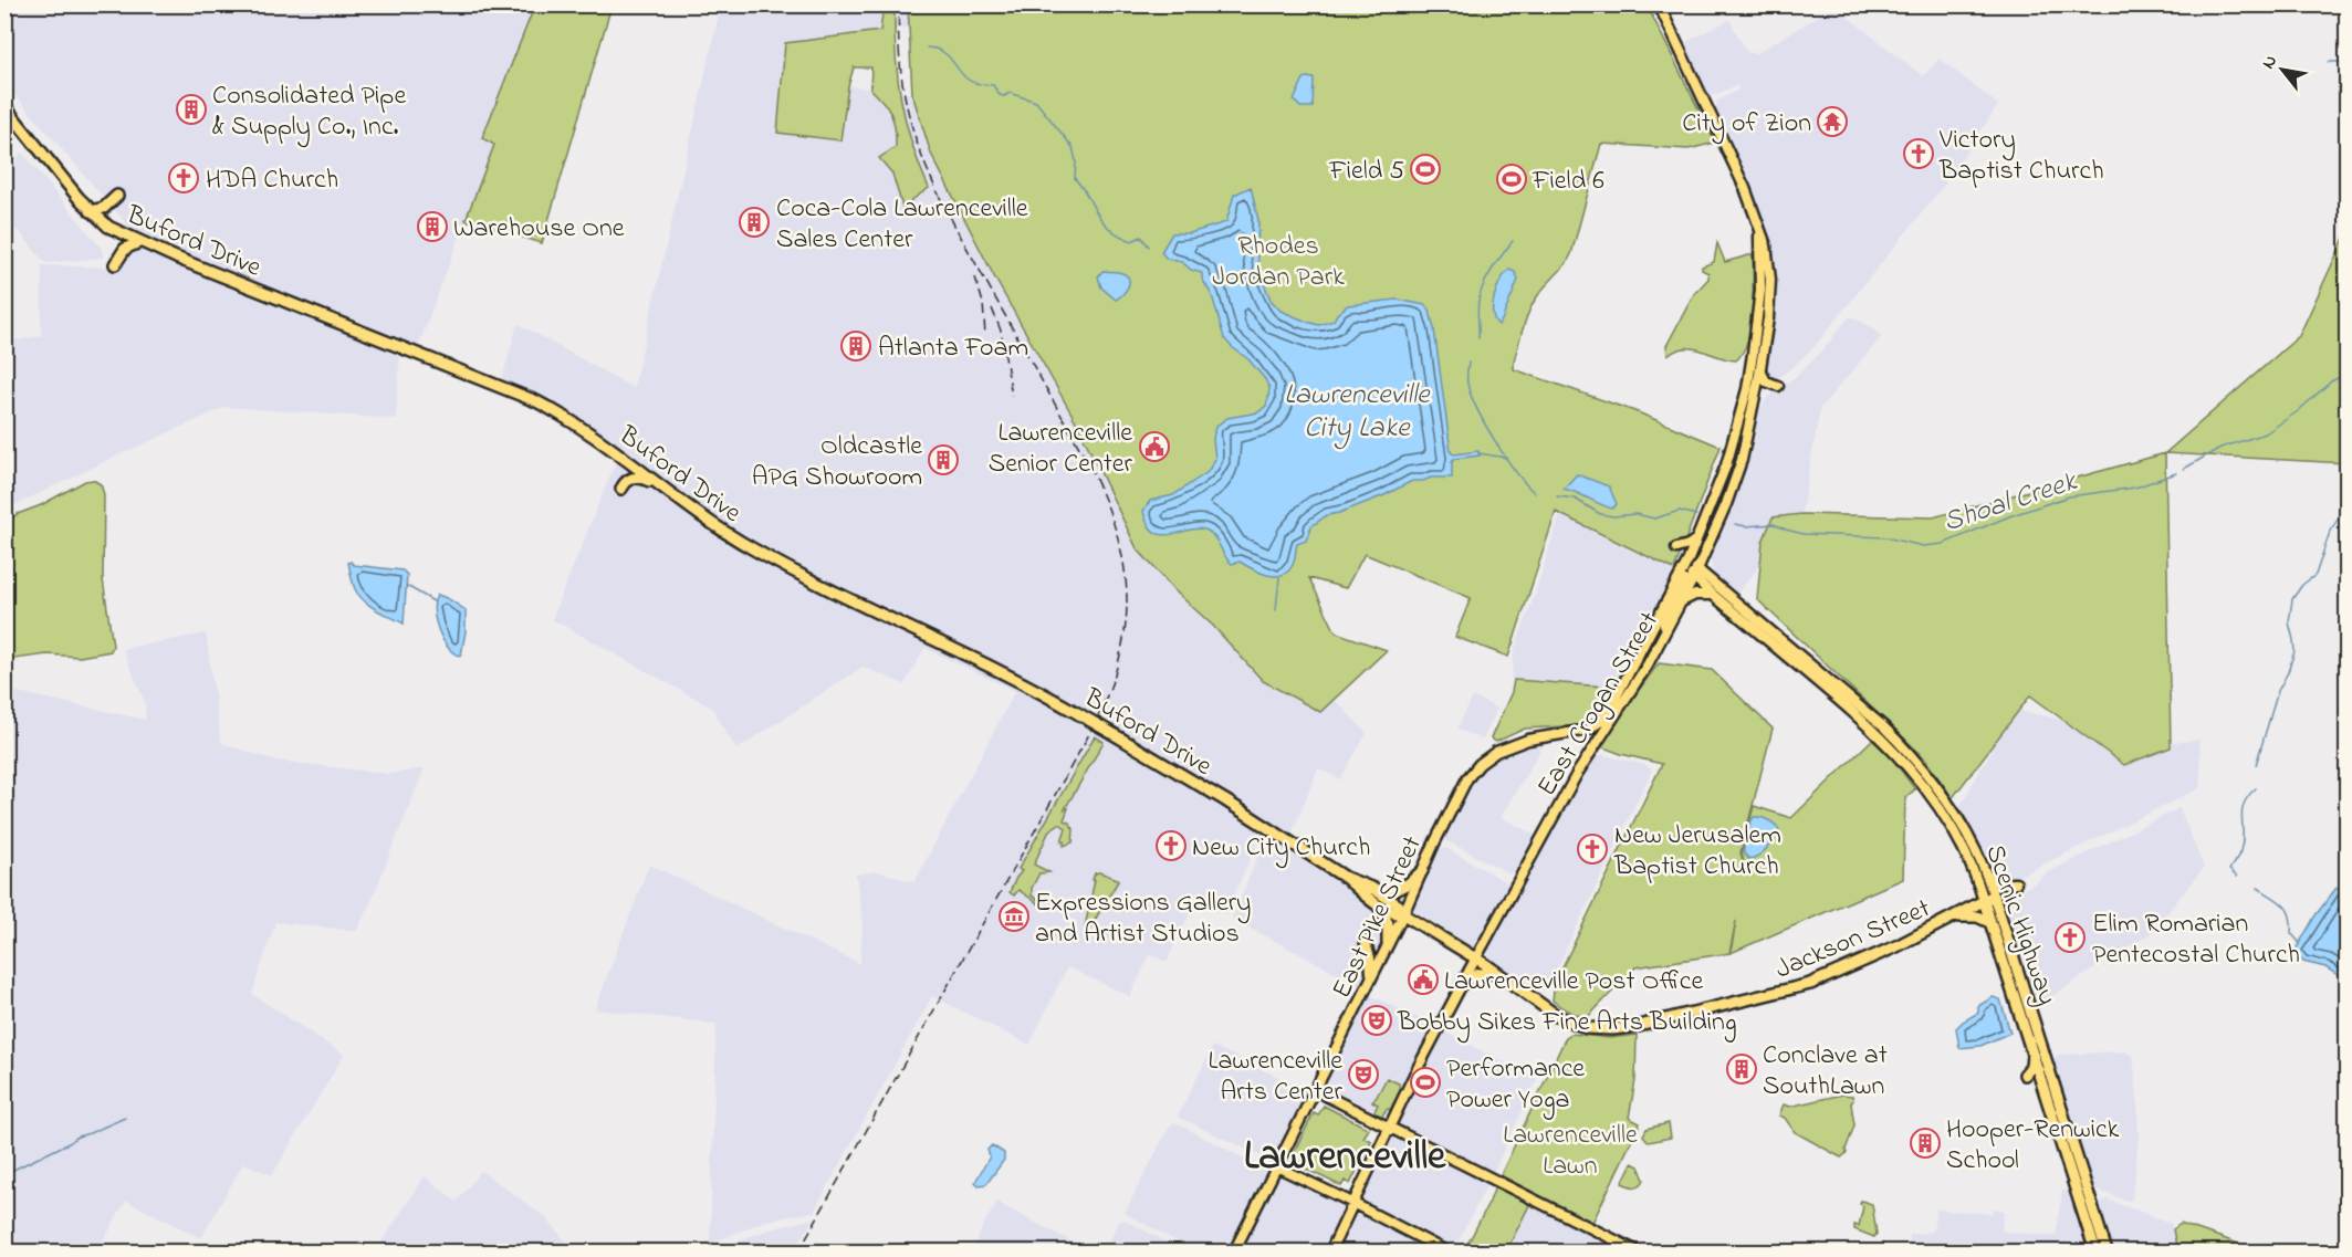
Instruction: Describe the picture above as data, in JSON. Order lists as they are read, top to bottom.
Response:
{
  "streets": {
    "highway": ["Buford Drive", "Scenic Highway", "Jackson Street"],
    "main road": ["East Crogan Street", "East Pike Street"]
  },
  "crossings": [
    ["Buford Drive", "East Crogan Street"],
    ["Buford Drive", "East Pike Street"],
    ["Buford Drive", "Jackson Street"],
    ["East Crogan Street", "East Pike Street"],
    ["East Crogan Street", "Scenic Highway"],
    ["East Crogan Street", "Jackson Street"],
    ["Scenic Highway", "Jackson Street"]
  ],
  "districts": ["Lawrenceville"],
  "water": ["Lawrenceville City Lake", "Shoal Creek"],
  "parks": ["Rhodes Jordan Park", "Lawrenceville Lawn"],
  "places": {
    "building": [
      "Consolidated Pipe & Supply Co., Inc.",
      "Coca-Cola Lawrenceville Sales Center",
      "Warehouse One",
      "Atlanta Foam",
      "Oldcastle APG Showroom",
      "Conclave at SouthLawn",
      "Hooper-Renwick School"
    ],
    "temple": ["City of Zion"],
    "church": [
      "Victory Baptist Church",
      "HDA Church",
      "New City Church",
      "New Jerusalem Baptist Church",
      "Elim Romarian Pentecostal Church"
    ],
    "sports": ["Field 5", "Field 6", "Performance Power Yoga"],
    "public building": ["Lawrenceville Senior Center", "Lawrenceville Post Office"],
    "museum": ["Expressions Gallery and Artist Studios"],
    "theatre": ["Bobby Sikes Fine Arts Building", "Lawrenceville Arts Center"]
  },
  "north": "top left"
}
